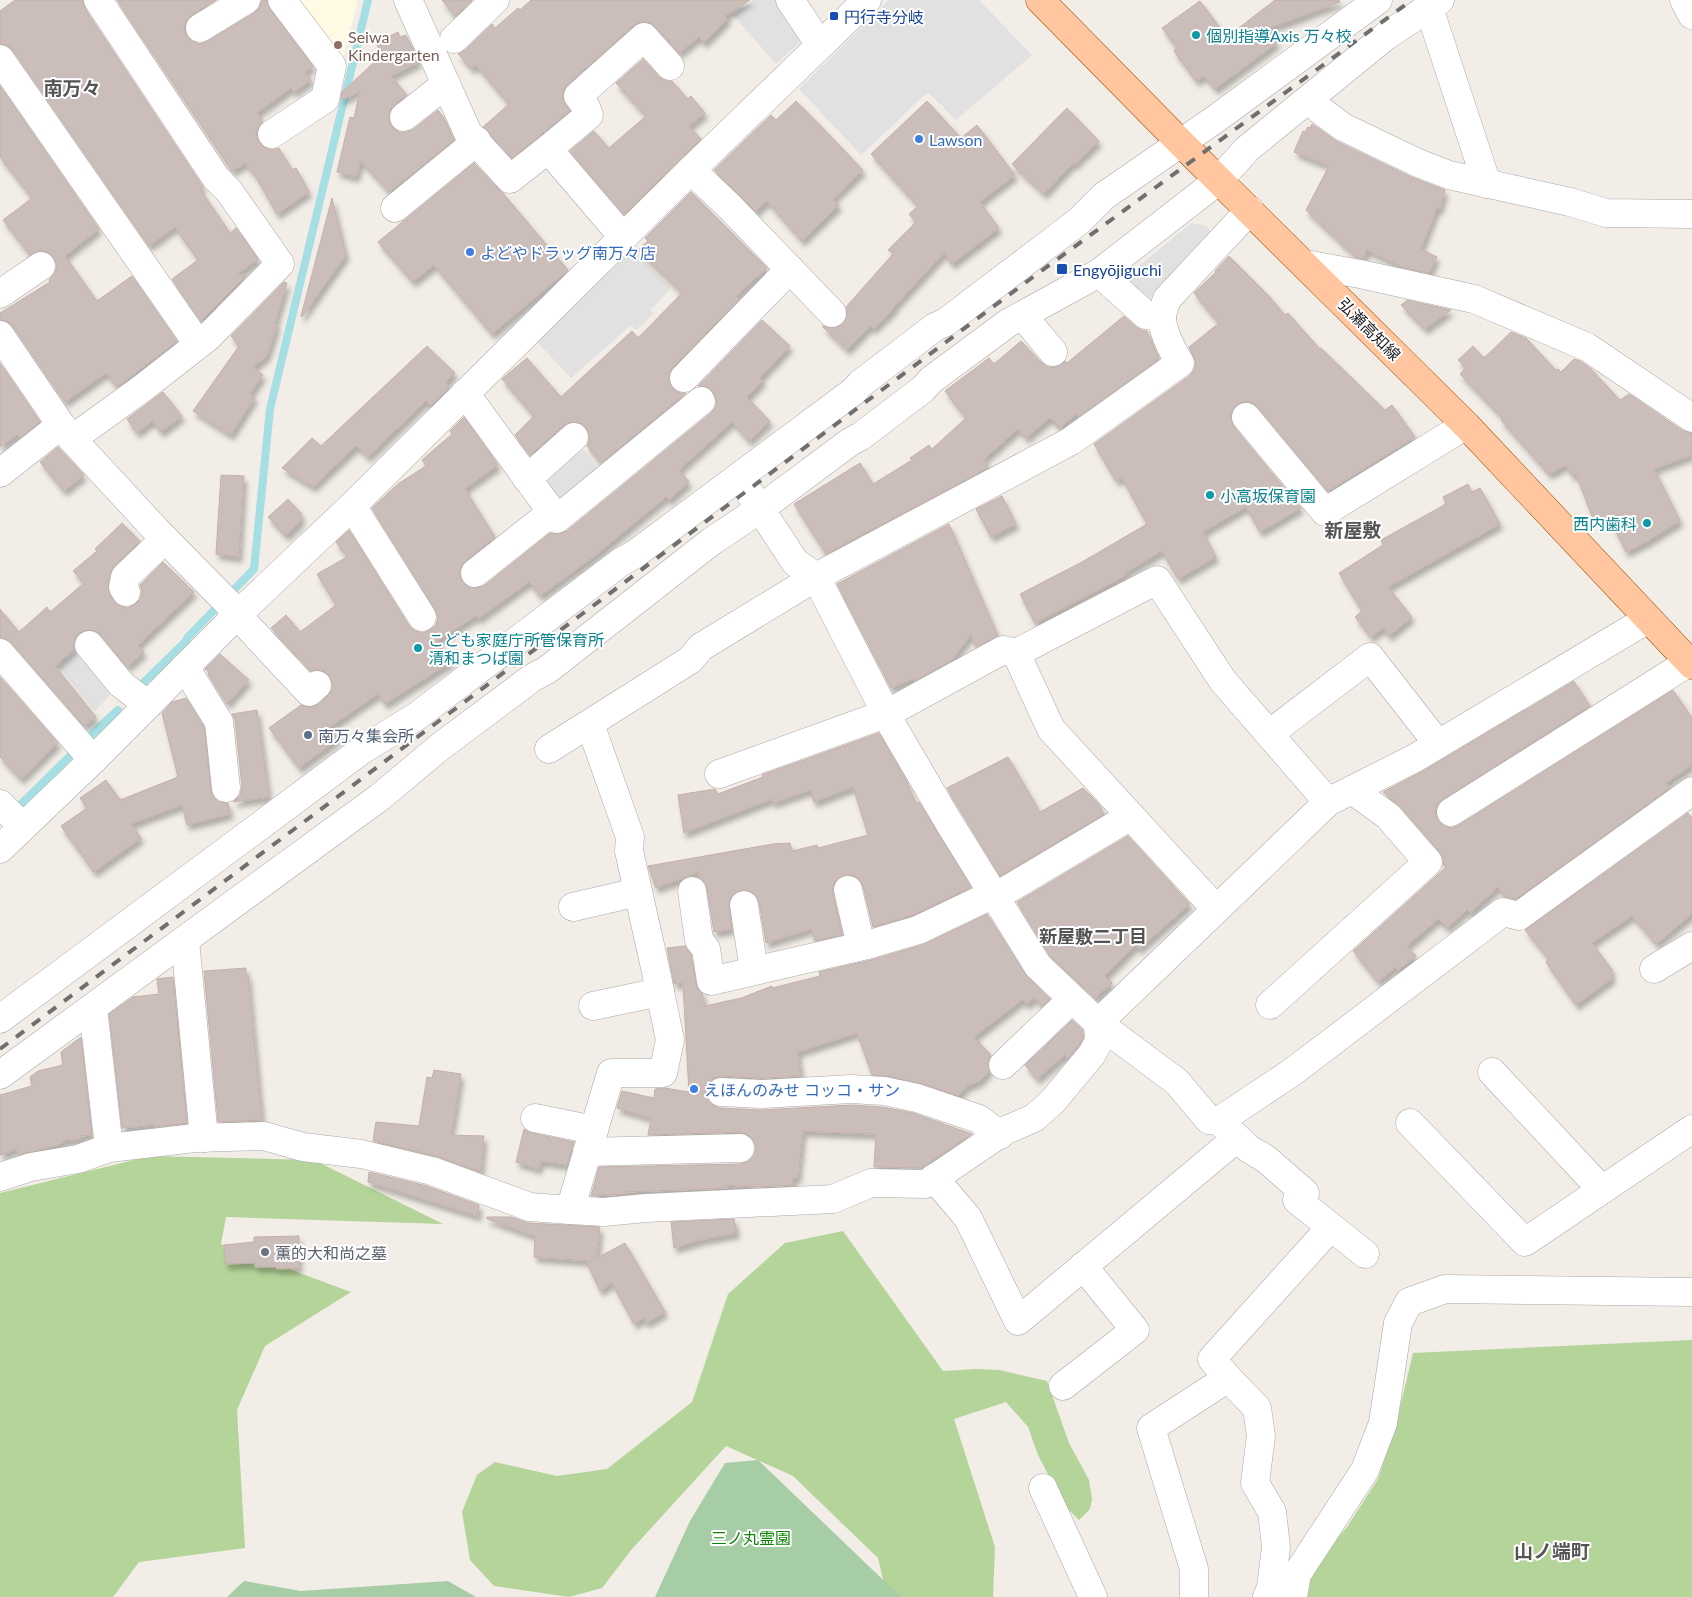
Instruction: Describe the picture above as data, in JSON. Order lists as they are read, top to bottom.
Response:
{
  "streets": {
    "main road": ["弘瀬高知線"]
  },
  "districts": [
    "南万々",
    "新屋敷",
    "新屋敷二丁目",
    "山ノ端町"
  ],
  "parks": ["三ノ丸霊園"],
  "places": {
    "transit": ["円行寺分岐", "Engyōjiguchi"],
    "other": [
      "個別指導Axis 万々校",
      "Seiwa Kindergarten",
      "Lawson",
      "よどやドラッグ南万々店",
      "小高坂保育園",
      "西内歯科",
      "こども家庭庁所管保育所 清和まつば園",
      "南万々集会所",
      "えほんのみせ コッコ・サン",
      "薫的大和尚之墓"
    ]
  }
}
